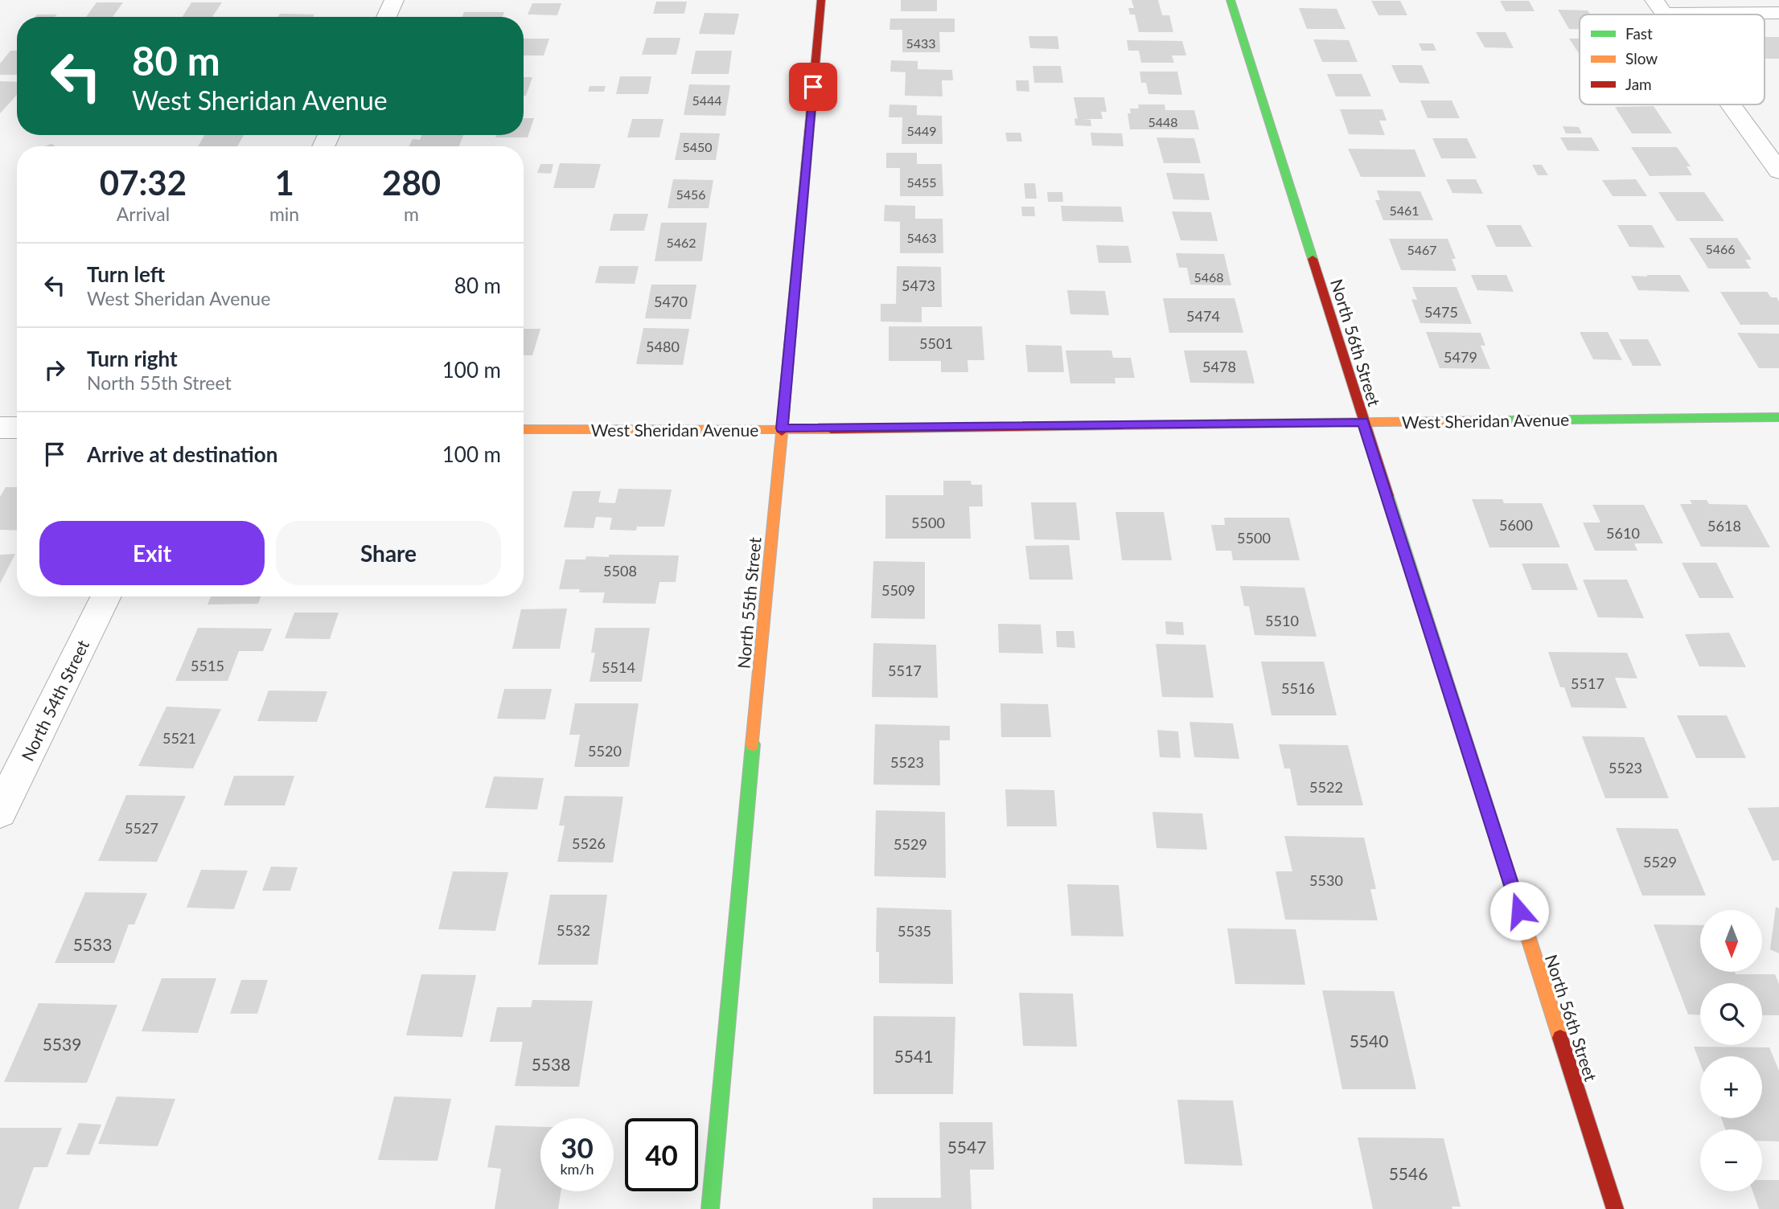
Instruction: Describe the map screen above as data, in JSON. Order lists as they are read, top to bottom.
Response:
{
  "streets": {
    "street": [
      "North 56th Street",
      "West Sheridan Avenue",
      "North 55th Street",
      "North 54th Street"
    ]
  },
  "crossings": [
    ["North 56th Street", "West Sheridan Avenue"],
    ["West Sheridan Avenue", "North 55th Street"]
  ],
  "house_numbers": [
    "5433",
    "5444",
    "5448",
    "5449",
    "5450",
    "5455",
    "5456",
    "5461",
    "5463",
    "5462",
    "5466",
    "5467",
    "5468",
    "5473",
    "5470",
    "5475",
    "5474",
    "5501",
    "5480",
    "5479",
    "5478",
    "5500",
    "5600",
    "5618",
    "5610",
    "5500",
    "5508",
    "5509",
    "5510",
    "5515",
    "5514",
    "5517",
    "5517",
    "5516",
    "5521",
    "5520",
    "5523",
    "5523",
    "5522",
    "5527",
    "5526",
    "5529",
    "5529",
    "5530",
    "5532",
    "5535",
    "5533",
    "5540",
    "5539",
    "5541",
    "5538",
    "5547",
    "5546"
  ],
  "legend": ["Fast", "Slow", "Jam"],
  "north": "bottom",
  "page": {
    "turn": ["80 m", "West Sheridan Avenue"],
    "eta": [
      "07:32",
      "Arrival",
      "1",
      "min",
      "280",
      "m"
    ],
    "list": [
      {
        "name": "Turn left",
        "note": "West Sheridan Avenue",
        "value": "80 m"
      },
      {
        "name": "Turn right",
        "note": "North 55th Street",
        "value": "100 m"
      },
      {
        "name": "Arrive at destination",
        "value": "100 m"
      }
    ],
    "buttons": ["Exit", "Share"],
    "map_buttons": ["+", "−"],
    "speed": "30 km/h",
    "limit": "40"
  }
}
